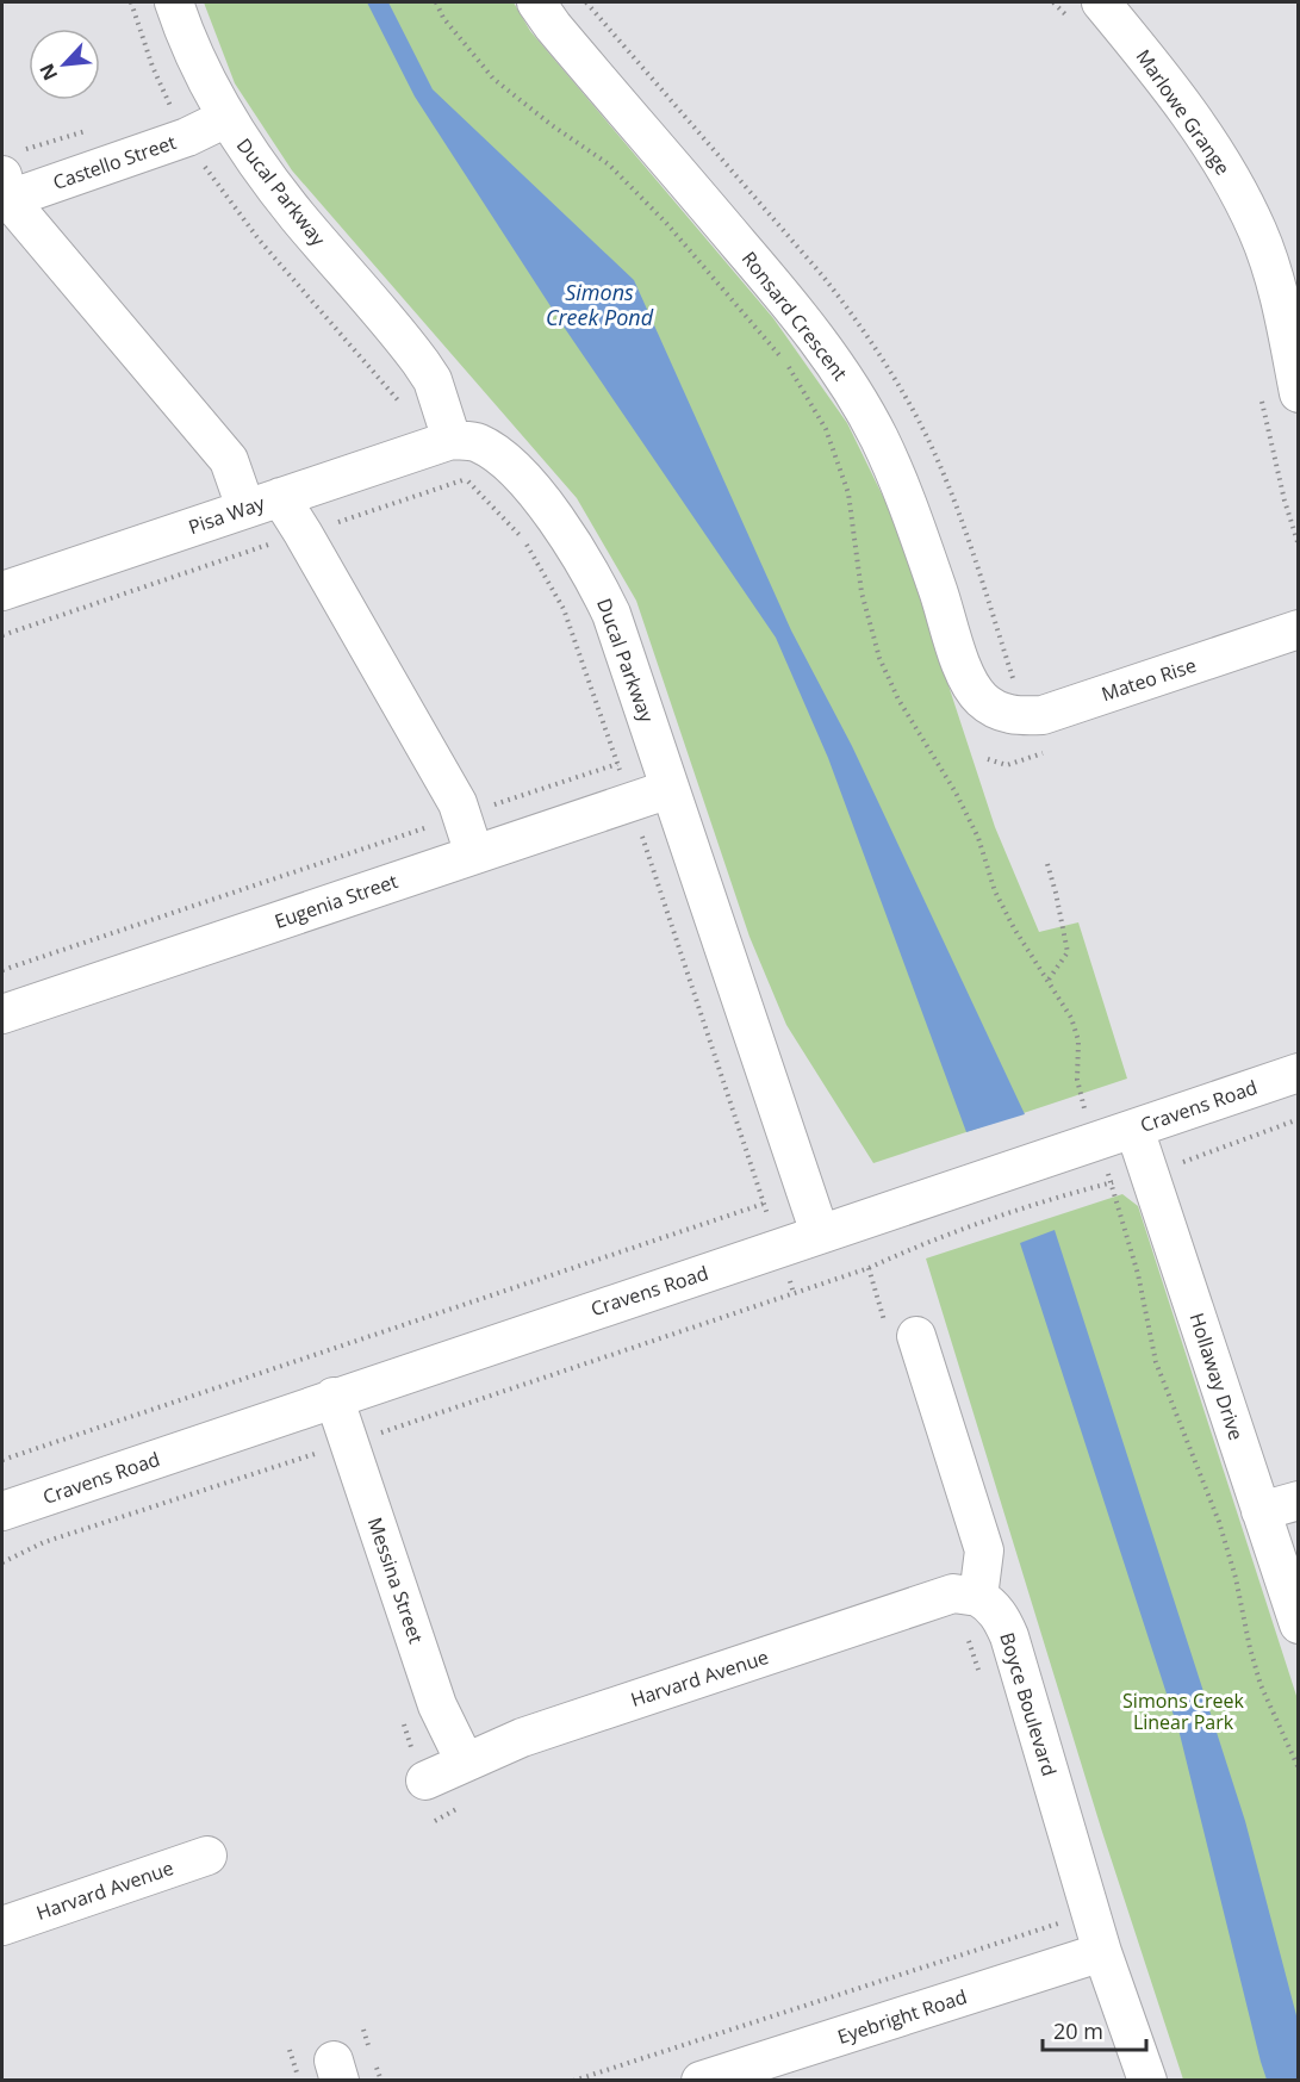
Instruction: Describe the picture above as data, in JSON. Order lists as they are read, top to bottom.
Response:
{
  "streets": {
    "street": [
      "Marlowe Grange",
      "Castello Street",
      "Ducal Parkway",
      "Ronsard Crescent",
      "Pisa Way",
      "Mateo Rise",
      "Eugenia Street",
      "Cravens Road",
      "Hollaway Drive",
      "Messina Street",
      "Harvard Avenue",
      "Boyce Boulevard",
      "Eyebright Road"
    ]
  },
  "crossings": [
    ["Castello Street", "Ducal Parkway"],
    ["Ducal Parkway", "Pisa Way"],
    ["Ducal Parkway", "Eugenia Street"],
    ["Ducal Parkway", "Cravens Road"],
    ["Ronsard Crescent", "Mateo Rise"],
    ["Cravens Road", "Hollaway Drive"],
    ["Cravens Road", "Messina Street"],
    ["Messina Street", "Harvard Avenue"],
    ["Harvard Avenue", "Boyce Boulevard"],
    ["Boyce Boulevard", "Eyebright Road"]
  ],
  "water": ["Simons Creek Pond"],
  "parks": ["Simons Creek Linear Park"],
  "scale_bar": "20 m",
  "north": "bottom left"
}
